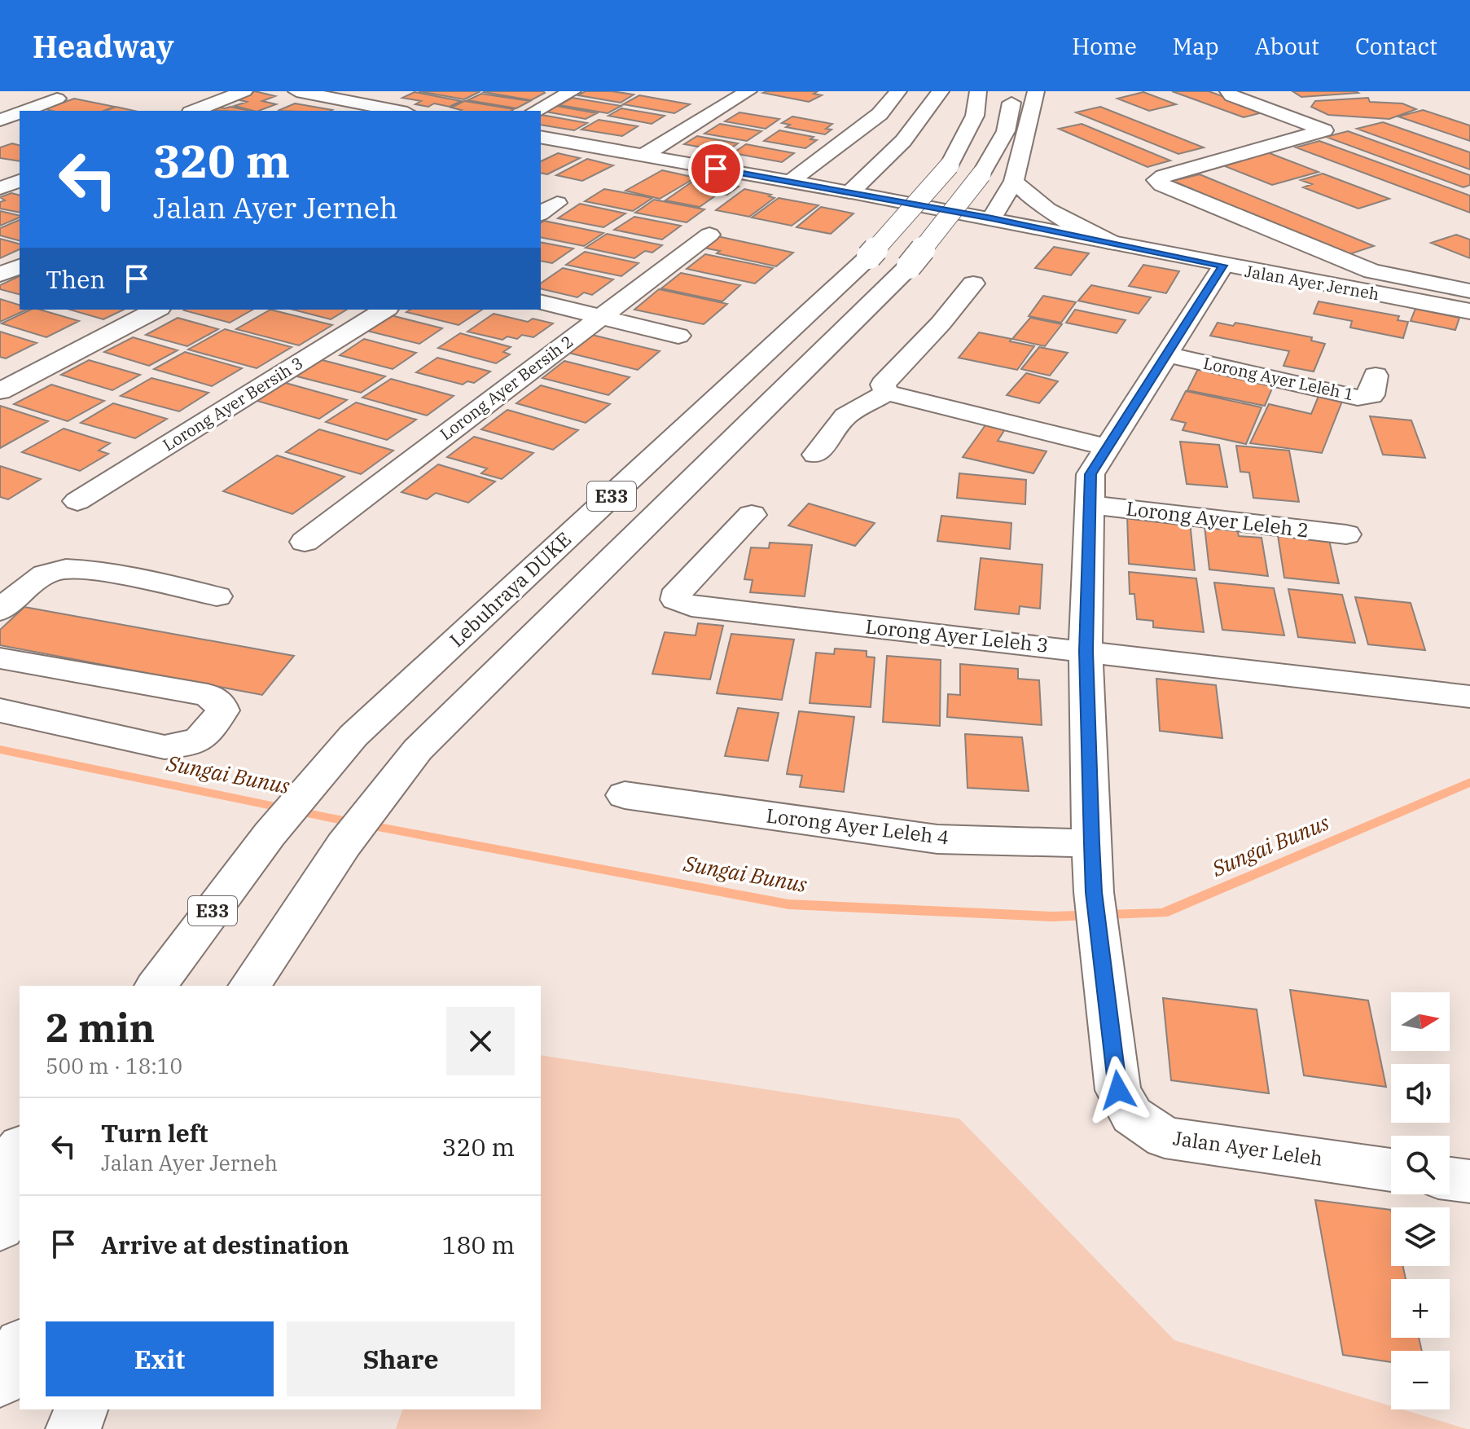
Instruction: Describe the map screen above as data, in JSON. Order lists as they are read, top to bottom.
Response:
{
  "streets": {
    "main road": [
      "Jalan Ayer Jerneh",
      "Lorong Ayer Leleh 1",
      "Lorong Ayer Bersih 2",
      "Lorong Ayer Bersih 3",
      "E33",
      "Lorong Ayer Leleh 2",
      "Lebuhraya DUKE",
      "Lorong Ayer Leleh 3",
      "Lorong Ayer Leleh 4",
      "Jalan Ayer Leleh"
    ]
  },
  "crossings": [
    ["Jalan Ayer Jerneh", "Jalan Ayer Leleh"],
    ["Lorong Ayer Leleh 1", "Jalan Ayer Leleh"],
    ["Lorong Ayer Leleh 2", "Jalan Ayer Leleh"],
    ["Lorong Ayer Leleh 3", "Jalan Ayer Leleh"],
    ["Lorong Ayer Leleh 4", "Jalan Ayer Leleh"]
  ],
  "water": ["Sungai Bunus"],
  "north": "right",
  "page": {
    "header": "Headway",
    "nav": [
      "Home",
      "Map",
      "About",
      "Contact"
    ],
    "turn": ["320 m", "Jalan Ayer Jerneh"],
    "then": "Then",
    "heading": ["2 min", "500 m · 18:10"],
    "map_buttons": ["+", "−"],
    "list": [
      {
        "name": "Turn left",
        "note": "Jalan Ayer Jerneh",
        "value": "320 m"
      },
      {
        "name": "Arrive at destination",
        "value": "180 m"
      }
    ],
    "buttons": ["Exit", "Share"]
  }
}
